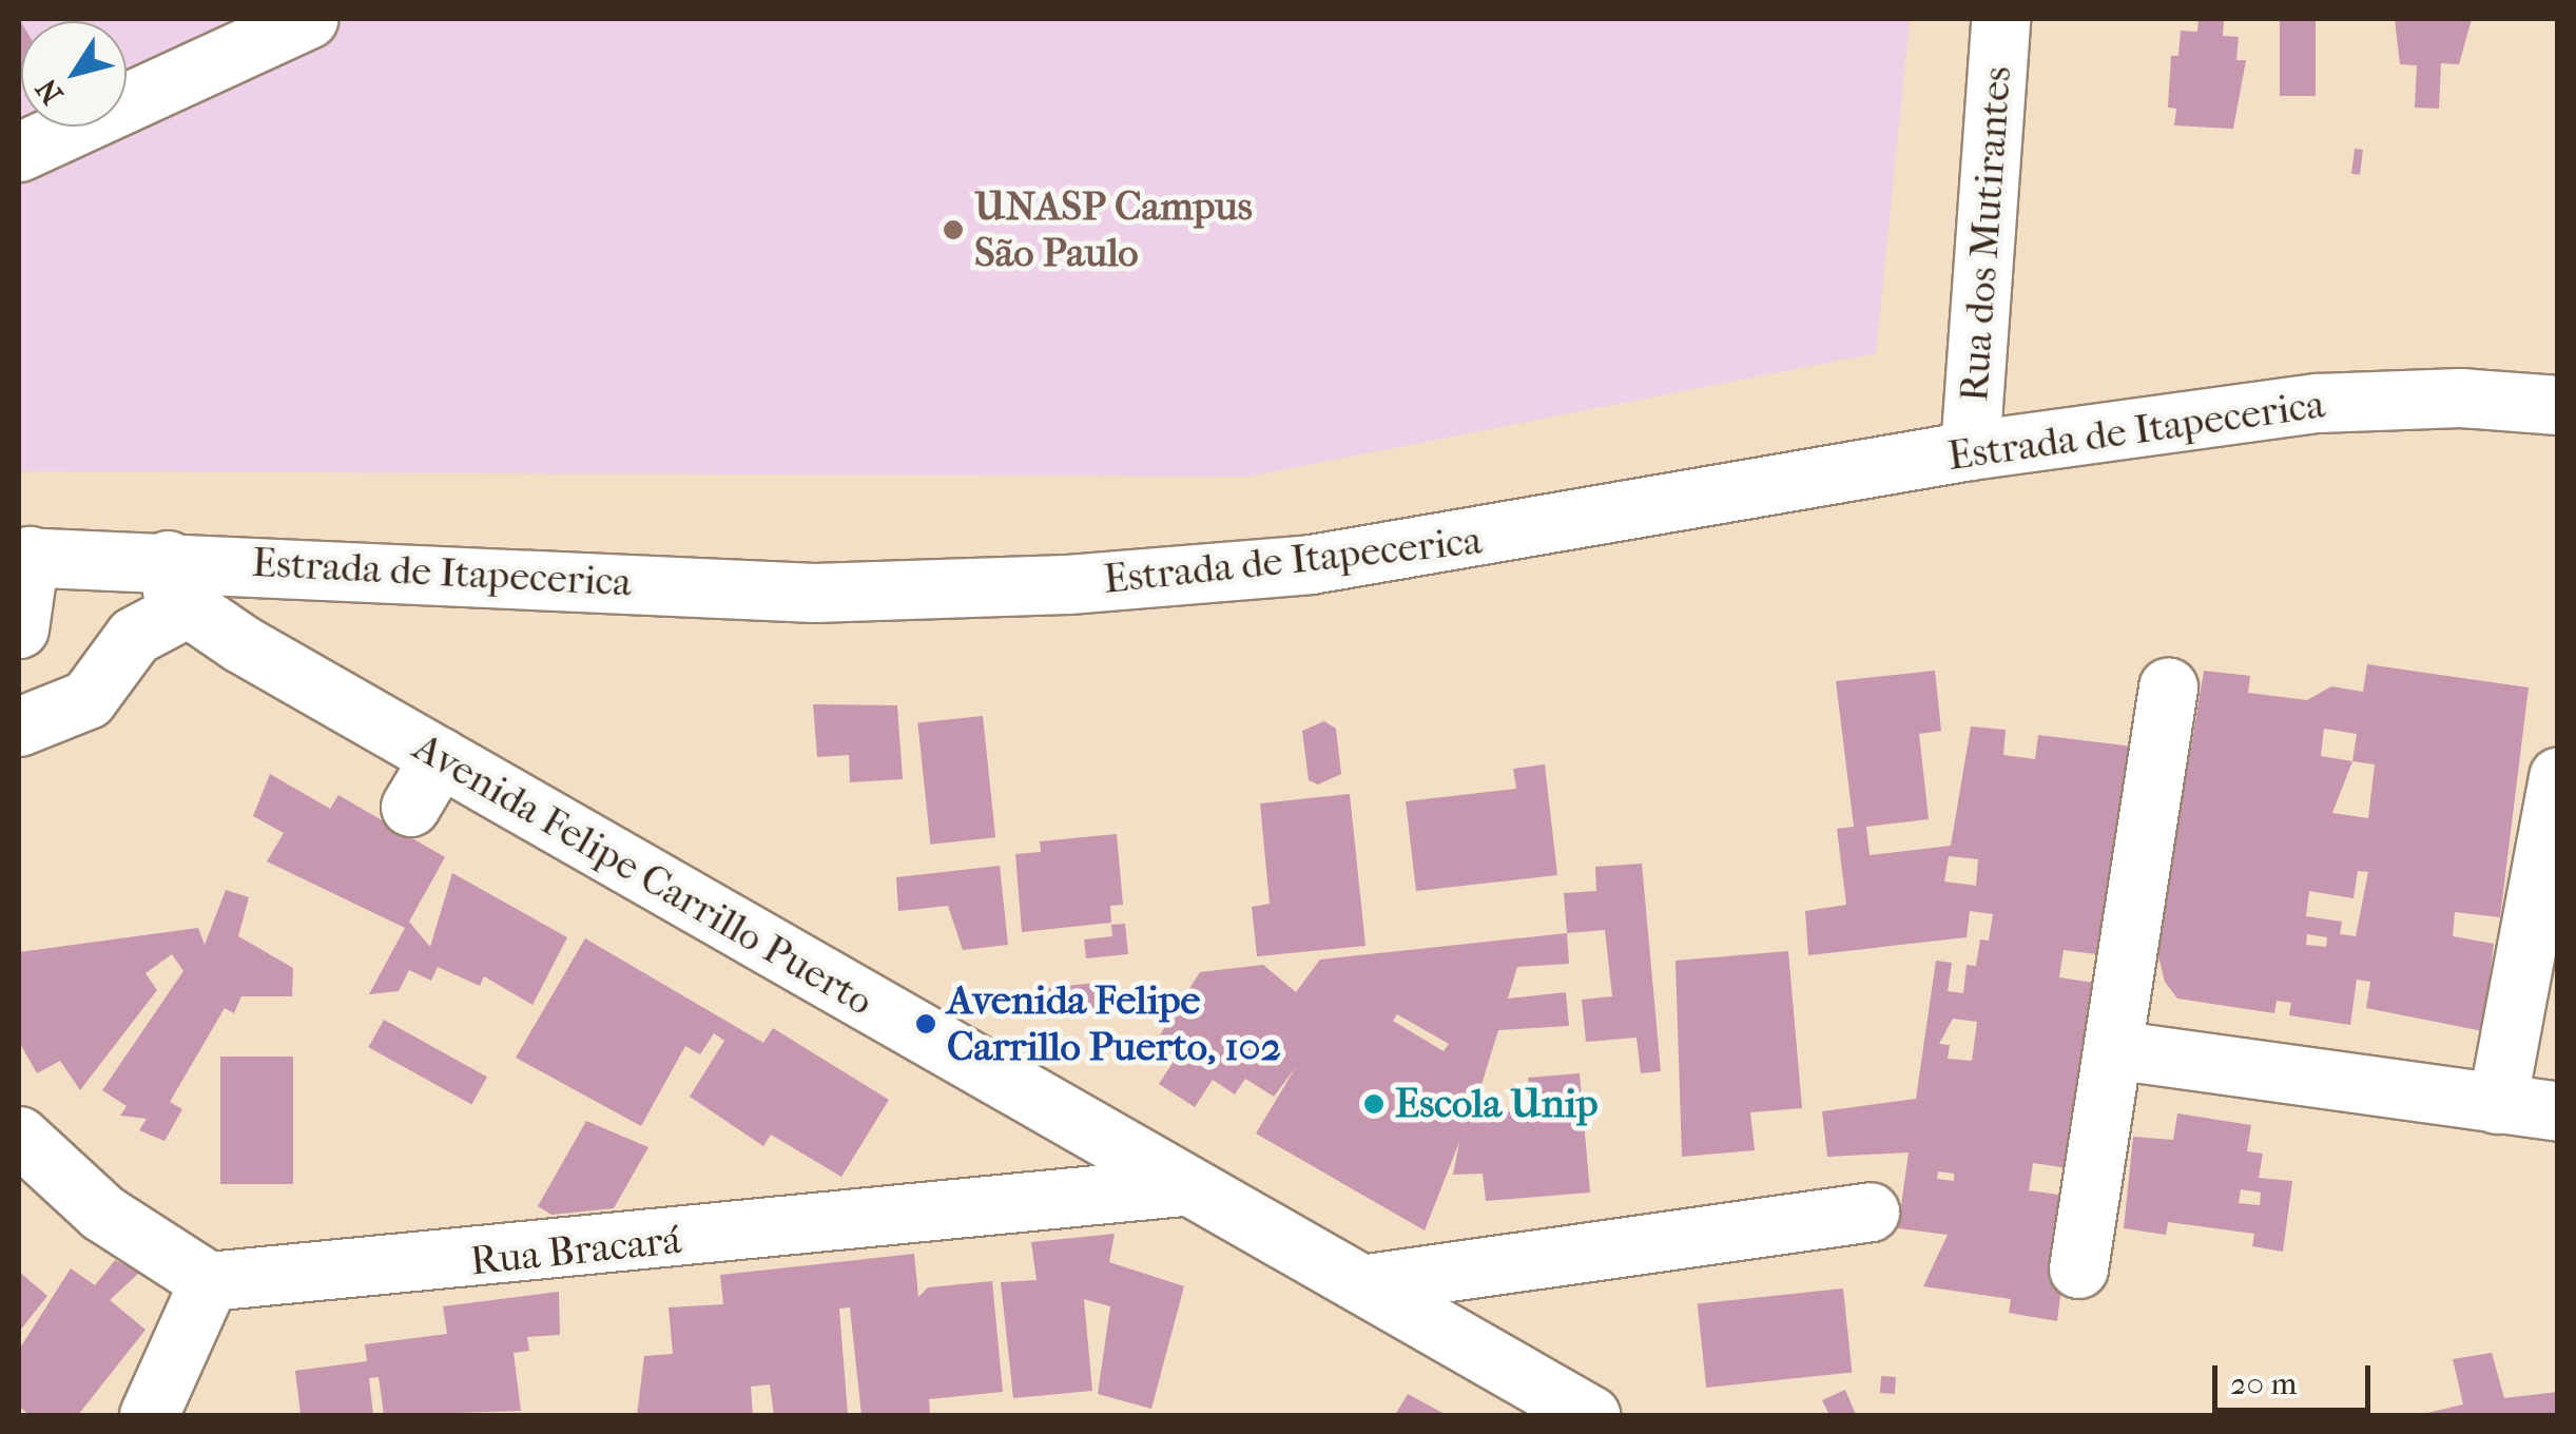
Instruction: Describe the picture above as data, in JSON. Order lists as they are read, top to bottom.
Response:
{
  "streets": {
    "street": [
      "Rua dos Mutirantes",
      "Estrada de Itapecerica",
      "Avenida Felipe Carrillo Puerto",
      "Rua Bracará"
    ]
  },
  "crossings": [
    ["Rua dos Mutirantes", "Estrada de Itapecerica"],
    ["Estrada de Itapecerica", "Avenida Felipe Carrillo Puerto"],
    ["Avenida Felipe Carrillo Puerto", "Rua Bracará"]
  ],
  "places": ["UNASP Campus São Paulo", "Avenida Felipe Carrillo Puerto, 102", "Escola Unip"],
  "scale_bar": "20 m",
  "north": "bottom left"
}
